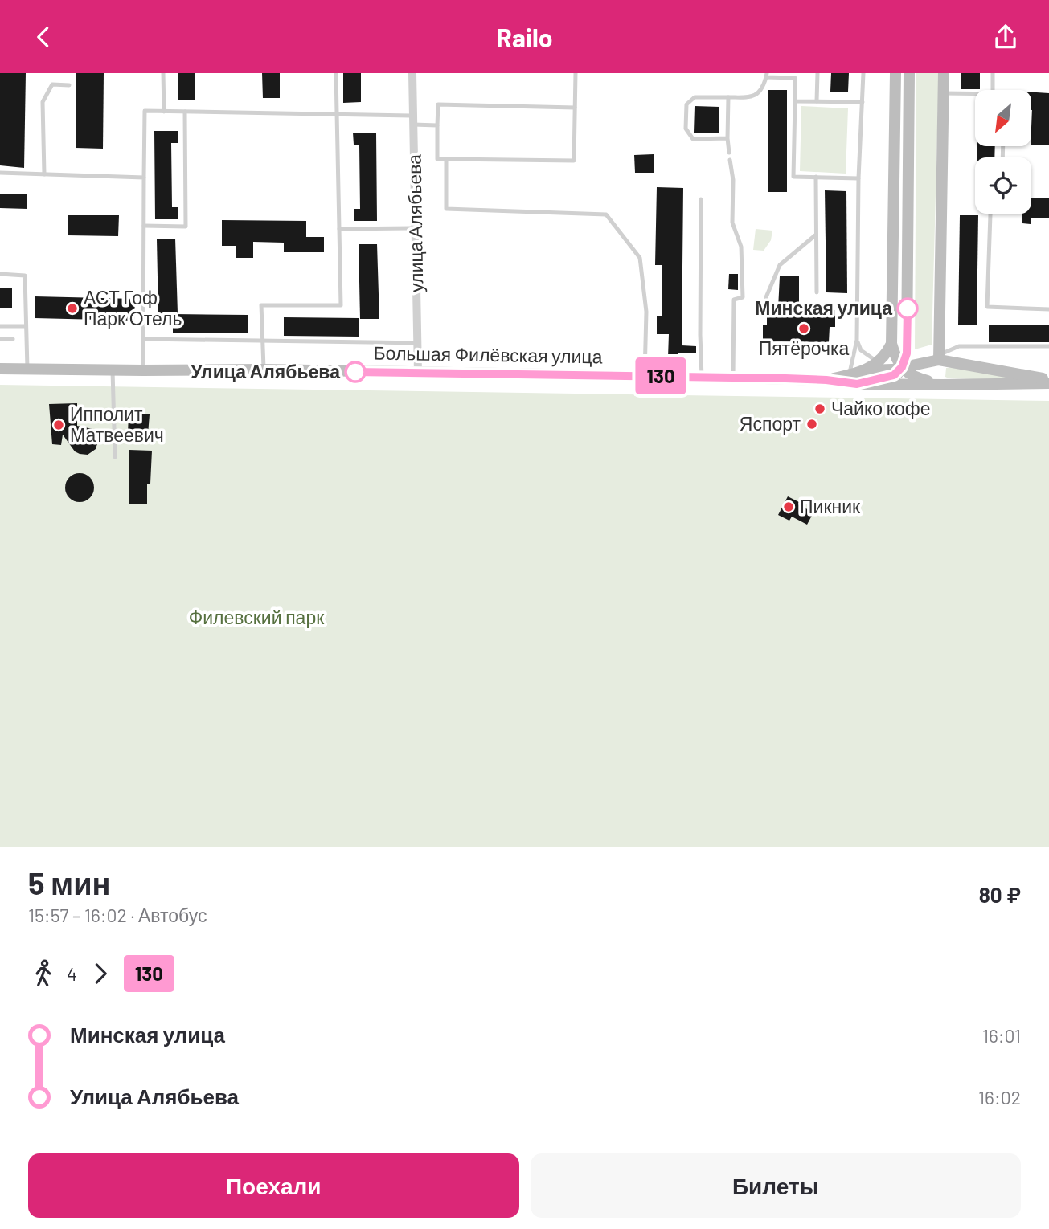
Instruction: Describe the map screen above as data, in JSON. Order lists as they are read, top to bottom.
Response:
{
  "streets": {
    "main road": ["Большая Филёвская улица"],
    "street": ["улица Алябьева"]
  },
  "crossings": [
    ["улица Алябьева", "Большая Филёвская улица"]
  ],
  "parks": ["Филевский парк"],
  "places": [
    "АСТ Гоф Парк Отель",
    "Минская улица",
    "Пятёрочка",
    "Улица Алябьева",
    "Чайко кофе",
    "Яспорт",
    "Ипполит Матвеевич",
    "Пикник"
  ],
  "lines": ["bus line 130"],
  "north": "bottom left",
  "page": {
    "header": "Railo",
    "on_map": "130",
    "heading": ["5 мин", "15:57 – 16:02 · Автобус", "80 ₽"],
    "legs": ["4", "130"],
    "list": [
      {
        "name": "Минская улица",
        "value": "16:01"
      },
      {
        "name": "Улица Алябьева",
        "value": "16:02"
      }
    ],
    "buttons": ["Поехали", "Билеты"]
  }
}
